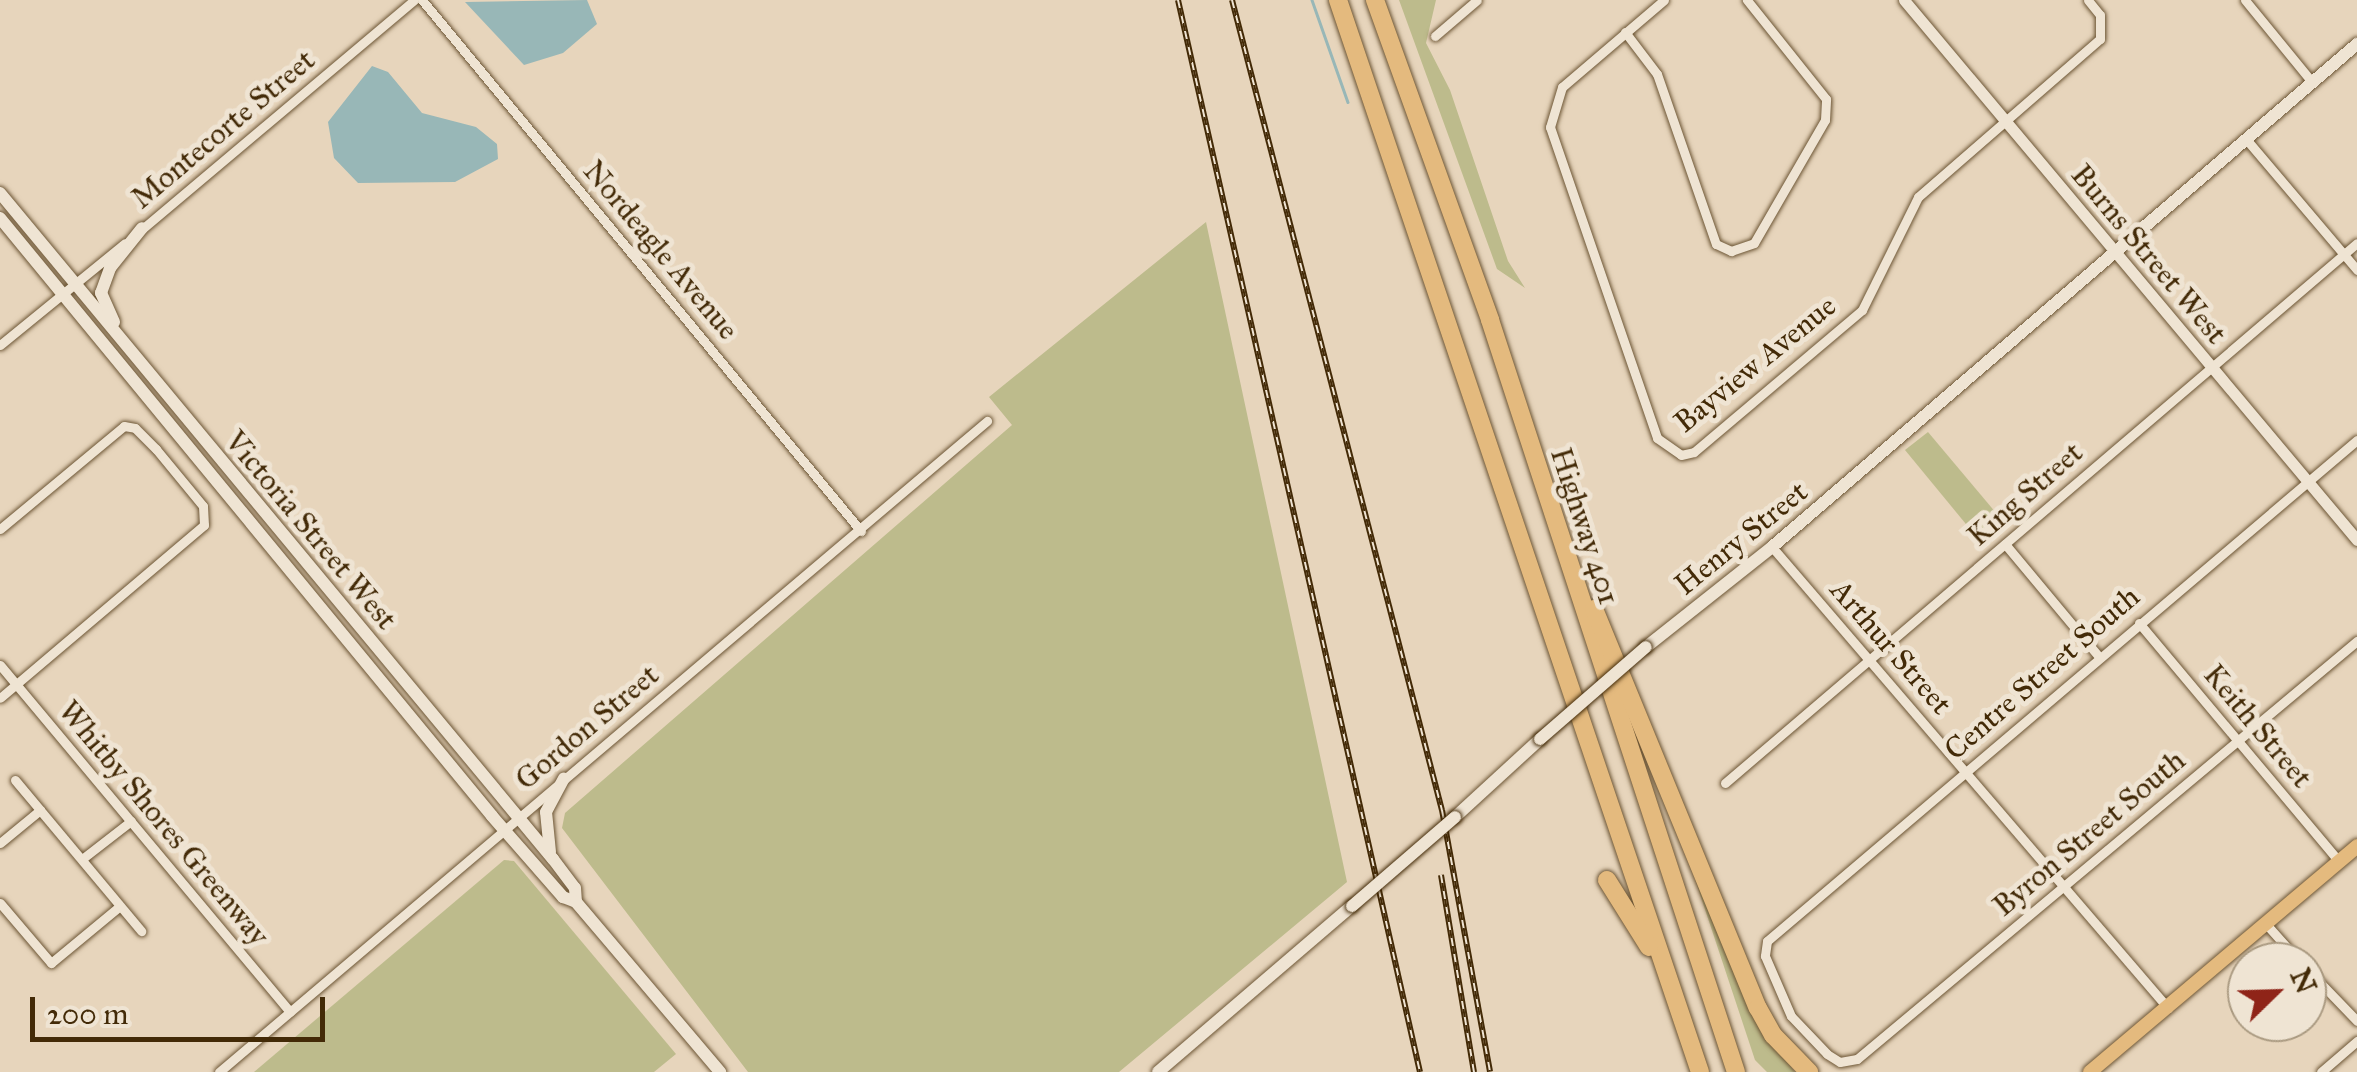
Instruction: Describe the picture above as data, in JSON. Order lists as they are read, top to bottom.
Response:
{
  "streets": {
    "highway": ["Highway 401"],
    "main road": ["Victoria Street West", "Henry Street"],
    "street": [
      "Montecorte Street",
      "Nordeagle Avenue",
      "Burns Street West",
      "Bayview Avenue",
      "King Street",
      "Arthur Street",
      "Centre Street South",
      "Keith Street",
      "Gordon Street",
      "Whitby Shores Greenway",
      "Byron Street South"
    ]
  },
  "crossings": [
    ["Montecorte Street", "Victoria Street West"],
    ["Nordeagle Avenue", "Gordon Street"],
    ["Burns Street West", "Bayview Avenue"],
    ["Burns Street West", "King Street"],
    ["Burns Street West", "Henry Street"],
    ["Burns Street West", "Centre Street South"],
    ["King Street", "Arthur Street"],
    ["Victoria Street West", "Gordon Street"],
    ["Henry Street", "Arthur Street"],
    ["Arthur Street", "Centre Street South"],
    ["Arthur Street", "Byron Street South"],
    ["Centre Street South", "Keith Street"],
    ["Centre Street South", "Byron Street South"],
    ["Keith Street", "Byron Street South"],
    ["Gordon Street", "Whitby Shores Greenway"]
  ],
  "scale_bar": "200 m",
  "north": "top right"
}
